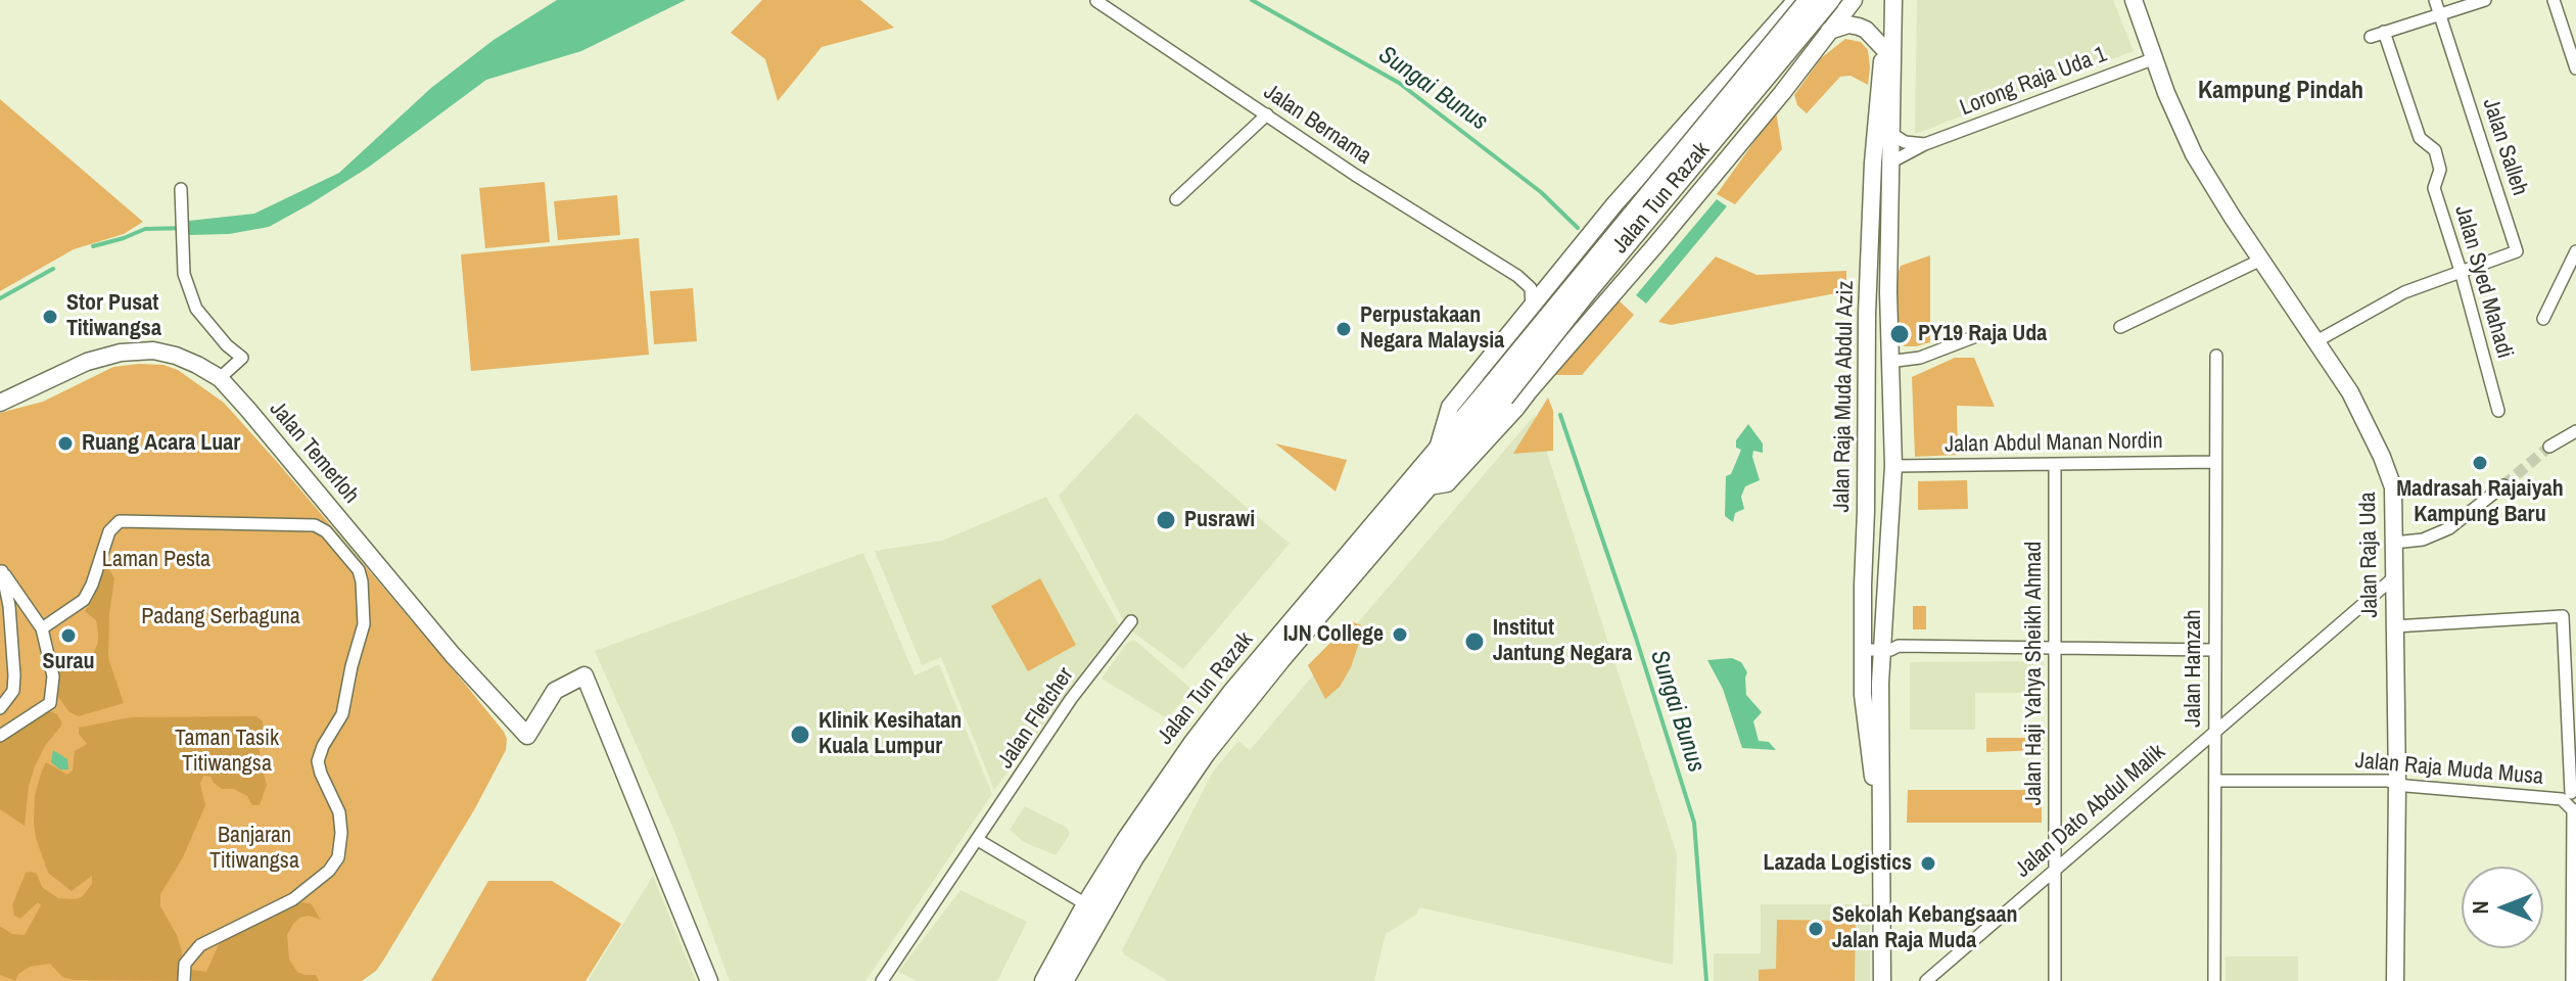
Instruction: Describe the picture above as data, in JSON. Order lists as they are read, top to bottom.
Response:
{
  "streets": {
    "main road": [
      "Jalan Tun Razak",
      "Jalan Raja Muda Abdul Aziz",
      "Jalan Temerloh",
      "Jalan Raja Uda"
    ],
    "street": [
      "Lorong Raja Uda 1",
      "Jalan Bernama",
      "Jalan Salleh",
      "Jalan Syed Mahadi",
      "Jalan Abdul Manan Nordin",
      "Jalan Hamzah",
      "Jalan Haji Yahya Sheikh Ahmad",
      "Jalan Fletcher",
      "Jalan Raja Muda Musa",
      "Jalan Dato Abdul Malik"
    ]
  },
  "crossings": [
    ["Lorong Raja Uda 1", "Jalan Raja Muda Abdul Aziz"],
    ["Lorong Raja Uda 1", "Jalan Raja Uda"],
    ["Jalan Bernama", "Jalan Tun Razak"],
    ["Jalan Salleh", "Jalan Syed Mahadi"],
    ["Jalan Raja Muda Abdul Aziz", "Jalan Abdul Manan Nordin"],
    ["Jalan Abdul Manan Nordin", "Jalan Hamzah"],
    ["Jalan Abdul Manan Nordin", "Jalan Haji Yahya Sheikh Ahmad"],
    ["Jalan Raja Uda", "Jalan Raja Muda Musa"],
    ["Jalan Raja Uda", "Jalan Dato Abdul Malik"],
    ["Jalan Hamzah", "Jalan Raja Muda Musa"],
    ["Jalan Hamzah", "Jalan Dato Abdul Malik"],
    ["Jalan Haji Yahya Sheikh Ahmad", "Jalan Dato Abdul Malik"]
  ],
  "districts": ["Kampung Pindah"],
  "water": ["Sungai Bunus"],
  "parks": [
    "Laman Pesta",
    "Padang Serbaguna",
    "Taman Tasik Titiwangsa",
    "Banjaran Titiwangsa"
  ],
  "places": [
    "Stor Pusat Titiwangsa",
    "Perpustakaan Negara Malaysia",
    "PY19 Raja Uda",
    "Ruang Acara Luar",
    "Madrasah Rajaiyah Kampung Baru",
    "Pusrawi",
    "IJN College",
    "Surau",
    "Institut Jantung Negara",
    "Klinik Kesihatan Kuala Lumpur",
    "Lazada Logistics",
    "Sekolah Kebangsaan Jalan Raja Muda"
  ],
  "north": "left"
}
